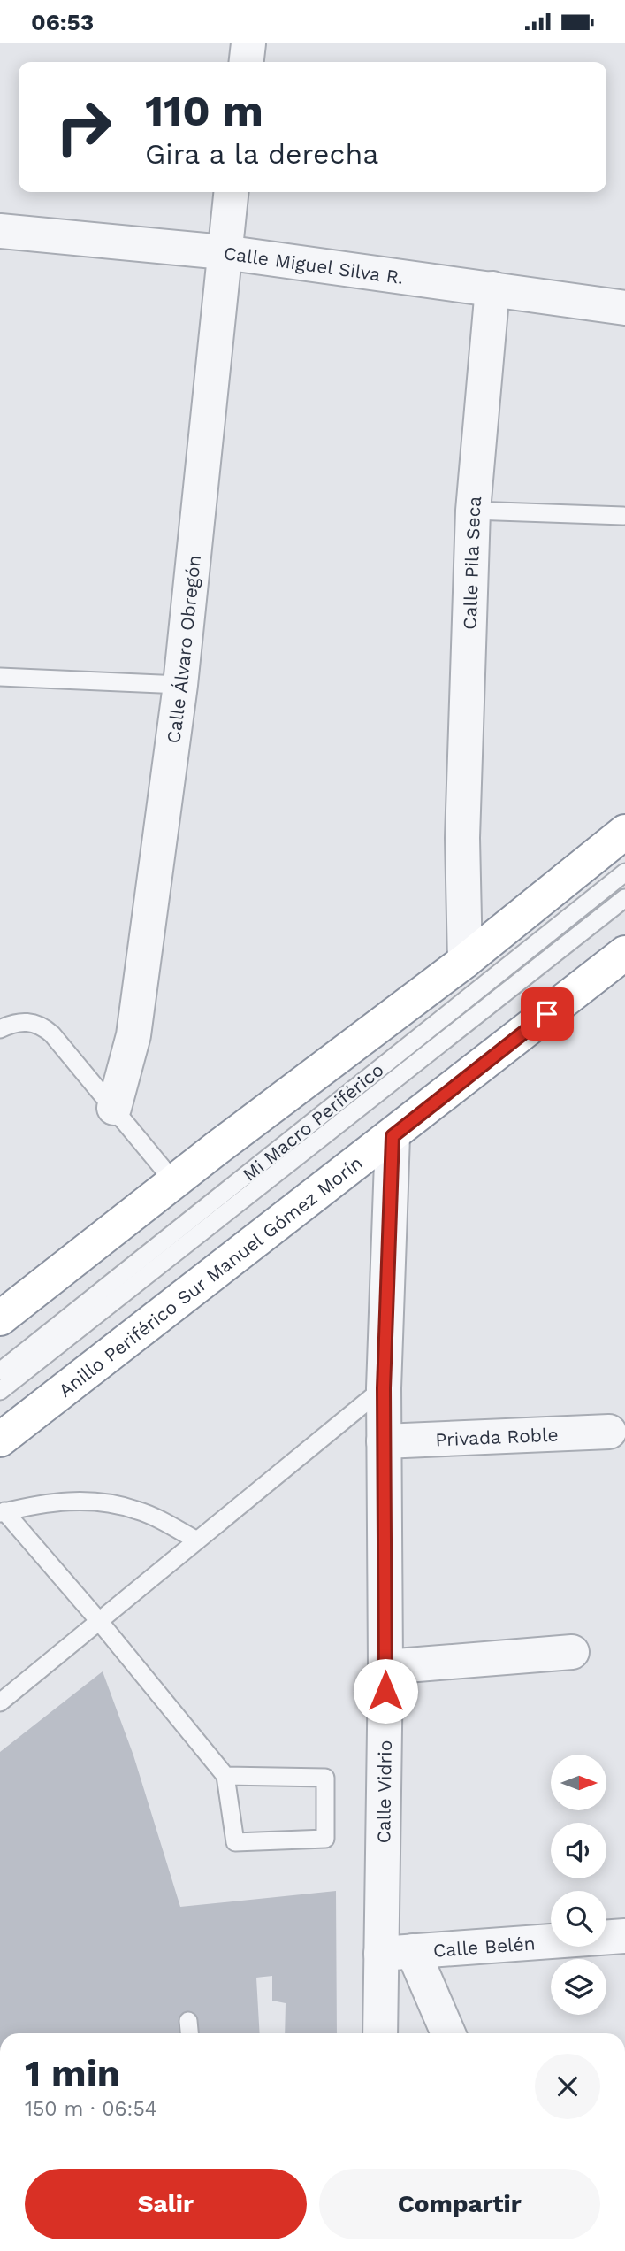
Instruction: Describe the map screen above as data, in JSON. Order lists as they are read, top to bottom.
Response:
{
  "streets": {
    "highway": ["Anillo Periférico Sur Manuel Gómez Morín"],
    "street": [
      "Calle Miguel Silva R.",
      "Calle Pila Seca",
      "Calle Álvaro Obregón",
      "Privada Roble",
      "Calle Vidrio",
      "Calle Belén"
    ],
    "lane": ["Mi Macro Periférico"]
  },
  "crossings": [
    ["Calle Miguel Silva R.", "Calle Pila Seca"],
    ["Calle Miguel Silva R.", "Calle Álvaro Obregón"],
    ["Anillo Periférico Sur Manuel Gómez Morín", "Calle Vidrio"],
    ["Privada Roble", "Calle Vidrio"],
    ["Calle Vidrio", "Calle Belén"]
  ],
  "north": "right",
  "page": {
    "status": "06:53",
    "turn": ["110 m", "Gira a la derecha"],
    "heading": ["1 min", "150 m · 06:54"],
    "buttons": ["Salir", "Compartir"]
  }
}
